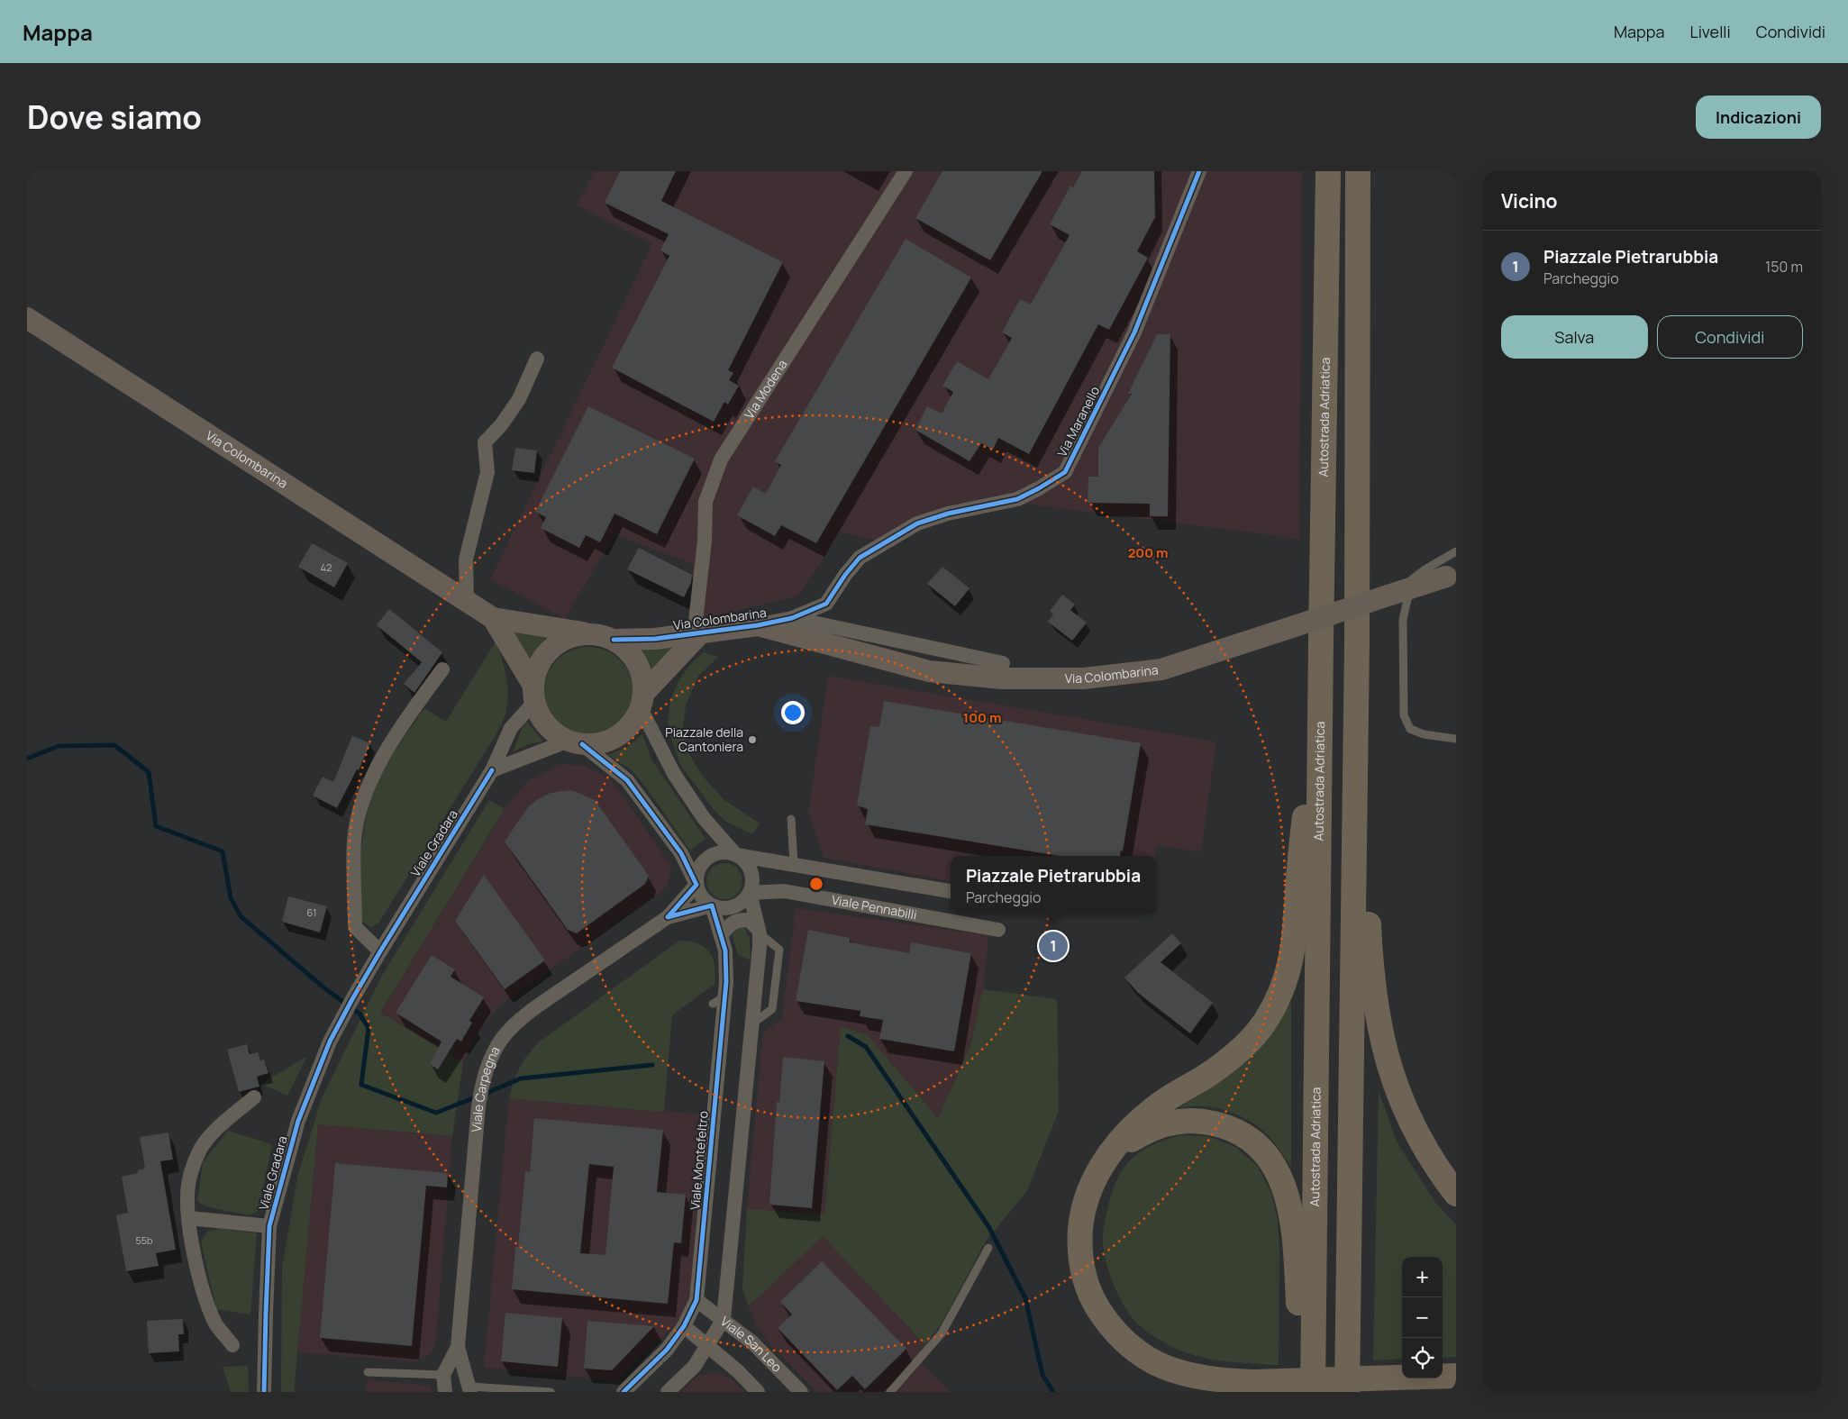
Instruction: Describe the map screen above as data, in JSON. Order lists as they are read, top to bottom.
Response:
{
  "streets": {
    "highway": ["Autostrada Adriatica"],
    "street": [
      "Via Modena",
      "Via Maranello",
      "Via Colombarina",
      "Viale Gradara",
      "Viale Pennabilli",
      "Viale Carpegna",
      "Viale Montefeltro",
      "Viale San Leo"
    ]
  },
  "crossings": [
    ["Via Modena", "Via Colombarina"],
    ["Via Maranello", "Via Colombarina"],
    ["Via Colombarina", "Viale Gradara"],
    ["Viale Pennabilli", "Viale Carpegna"],
    ["Viale Pennabilli", "Viale Montefeltro"],
    ["Viale Carpegna", "Viale Montefeltro"],
    ["Viale Montefeltro", "Viale San Leo"]
  ],
  "places": ["Piazzale della Cantoniera"],
  "house_numbers": ["42", "61", "55b"],
  "page": {
    "header": "Mappa",
    "nav": ["Mappa", "Livelli", "Condividi"],
    "title": "Dove siamo",
    "buttons": [
      "Indicazioni",
      ["Salva", "Condividi"]
    ],
    "heading": "Vicino",
    "list": [
      {
        "mark": "1",
        "name": "Piazzale Pietrarubbia",
        "note": "Parcheggio",
        "value": "150 m"
      }
    ],
    "popup": ["Piazzale Pietrarubbia", "Parcheggio"],
    "pins": "1",
    "map_buttons": ["+", "−"]
  },
  "rings": ["200 m", "100 m"]
}
